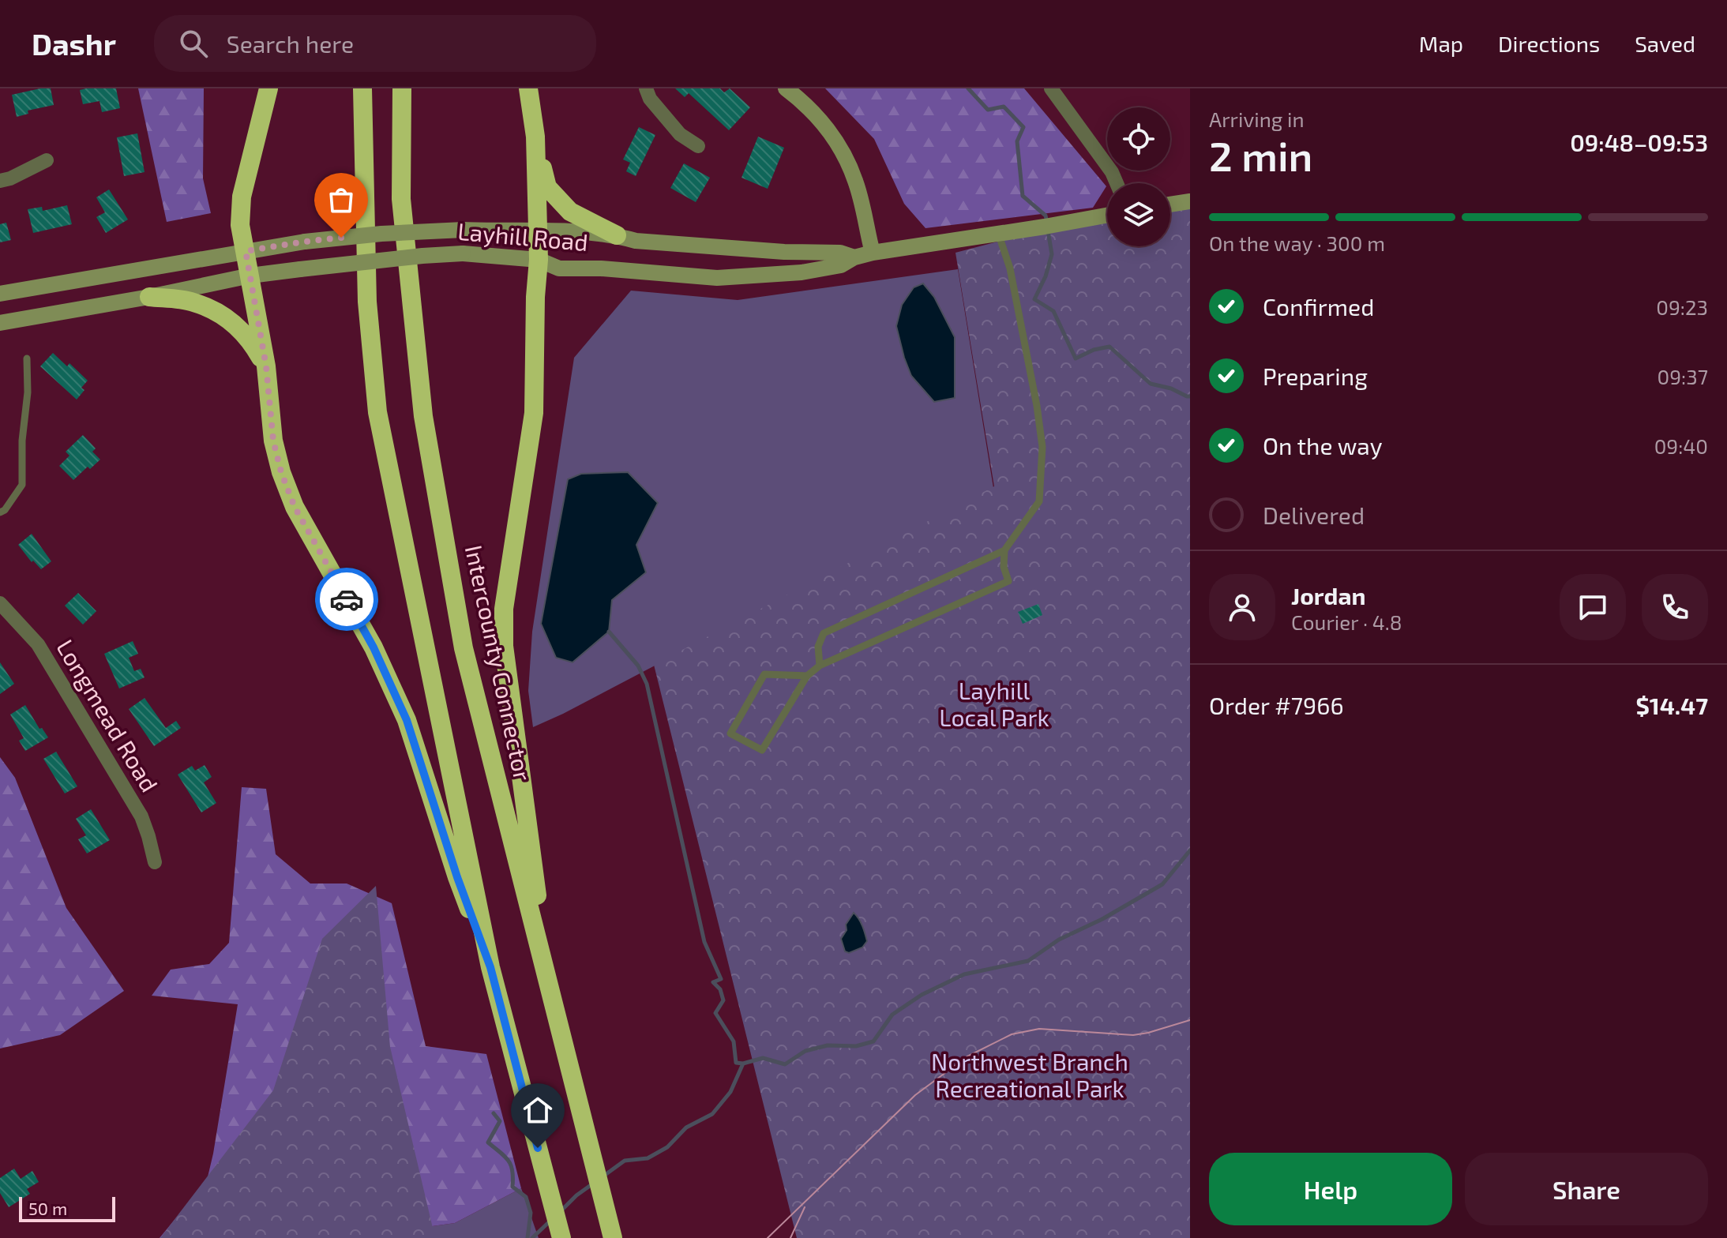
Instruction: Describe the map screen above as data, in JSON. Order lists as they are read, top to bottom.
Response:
{
  "streets": {
    "highway": ["Intercounty Connector"],
    "main road": ["Layhill Road"],
    "street": ["Longmead Road"]
  },
  "parks": ["Layhill Local Park", "Northwest Branch Recreational Park"],
  "scale_bar": "50 m",
  "page": {
    "header": "Dashr",
    "search": "Search here",
    "nav": ["Map", "Directions", "Saved"],
    "heading": ["2 min", "Arriving in", "09:48–09:53"],
    "panel": [
      "Jordan",
      "Courier · 4.8",
      "Order #7966",
      "$14.47"
    ],
    "bar": "On the way · 300 m",
    "list": [
      ["Confirmed", "09:23"],
      ["Preparing", "09:37"],
      ["On the way", "09:40"],
      "Delivered"
    ],
    "buttons": ["Help", "Share"],
    "scale": "50 m"
  }
}
